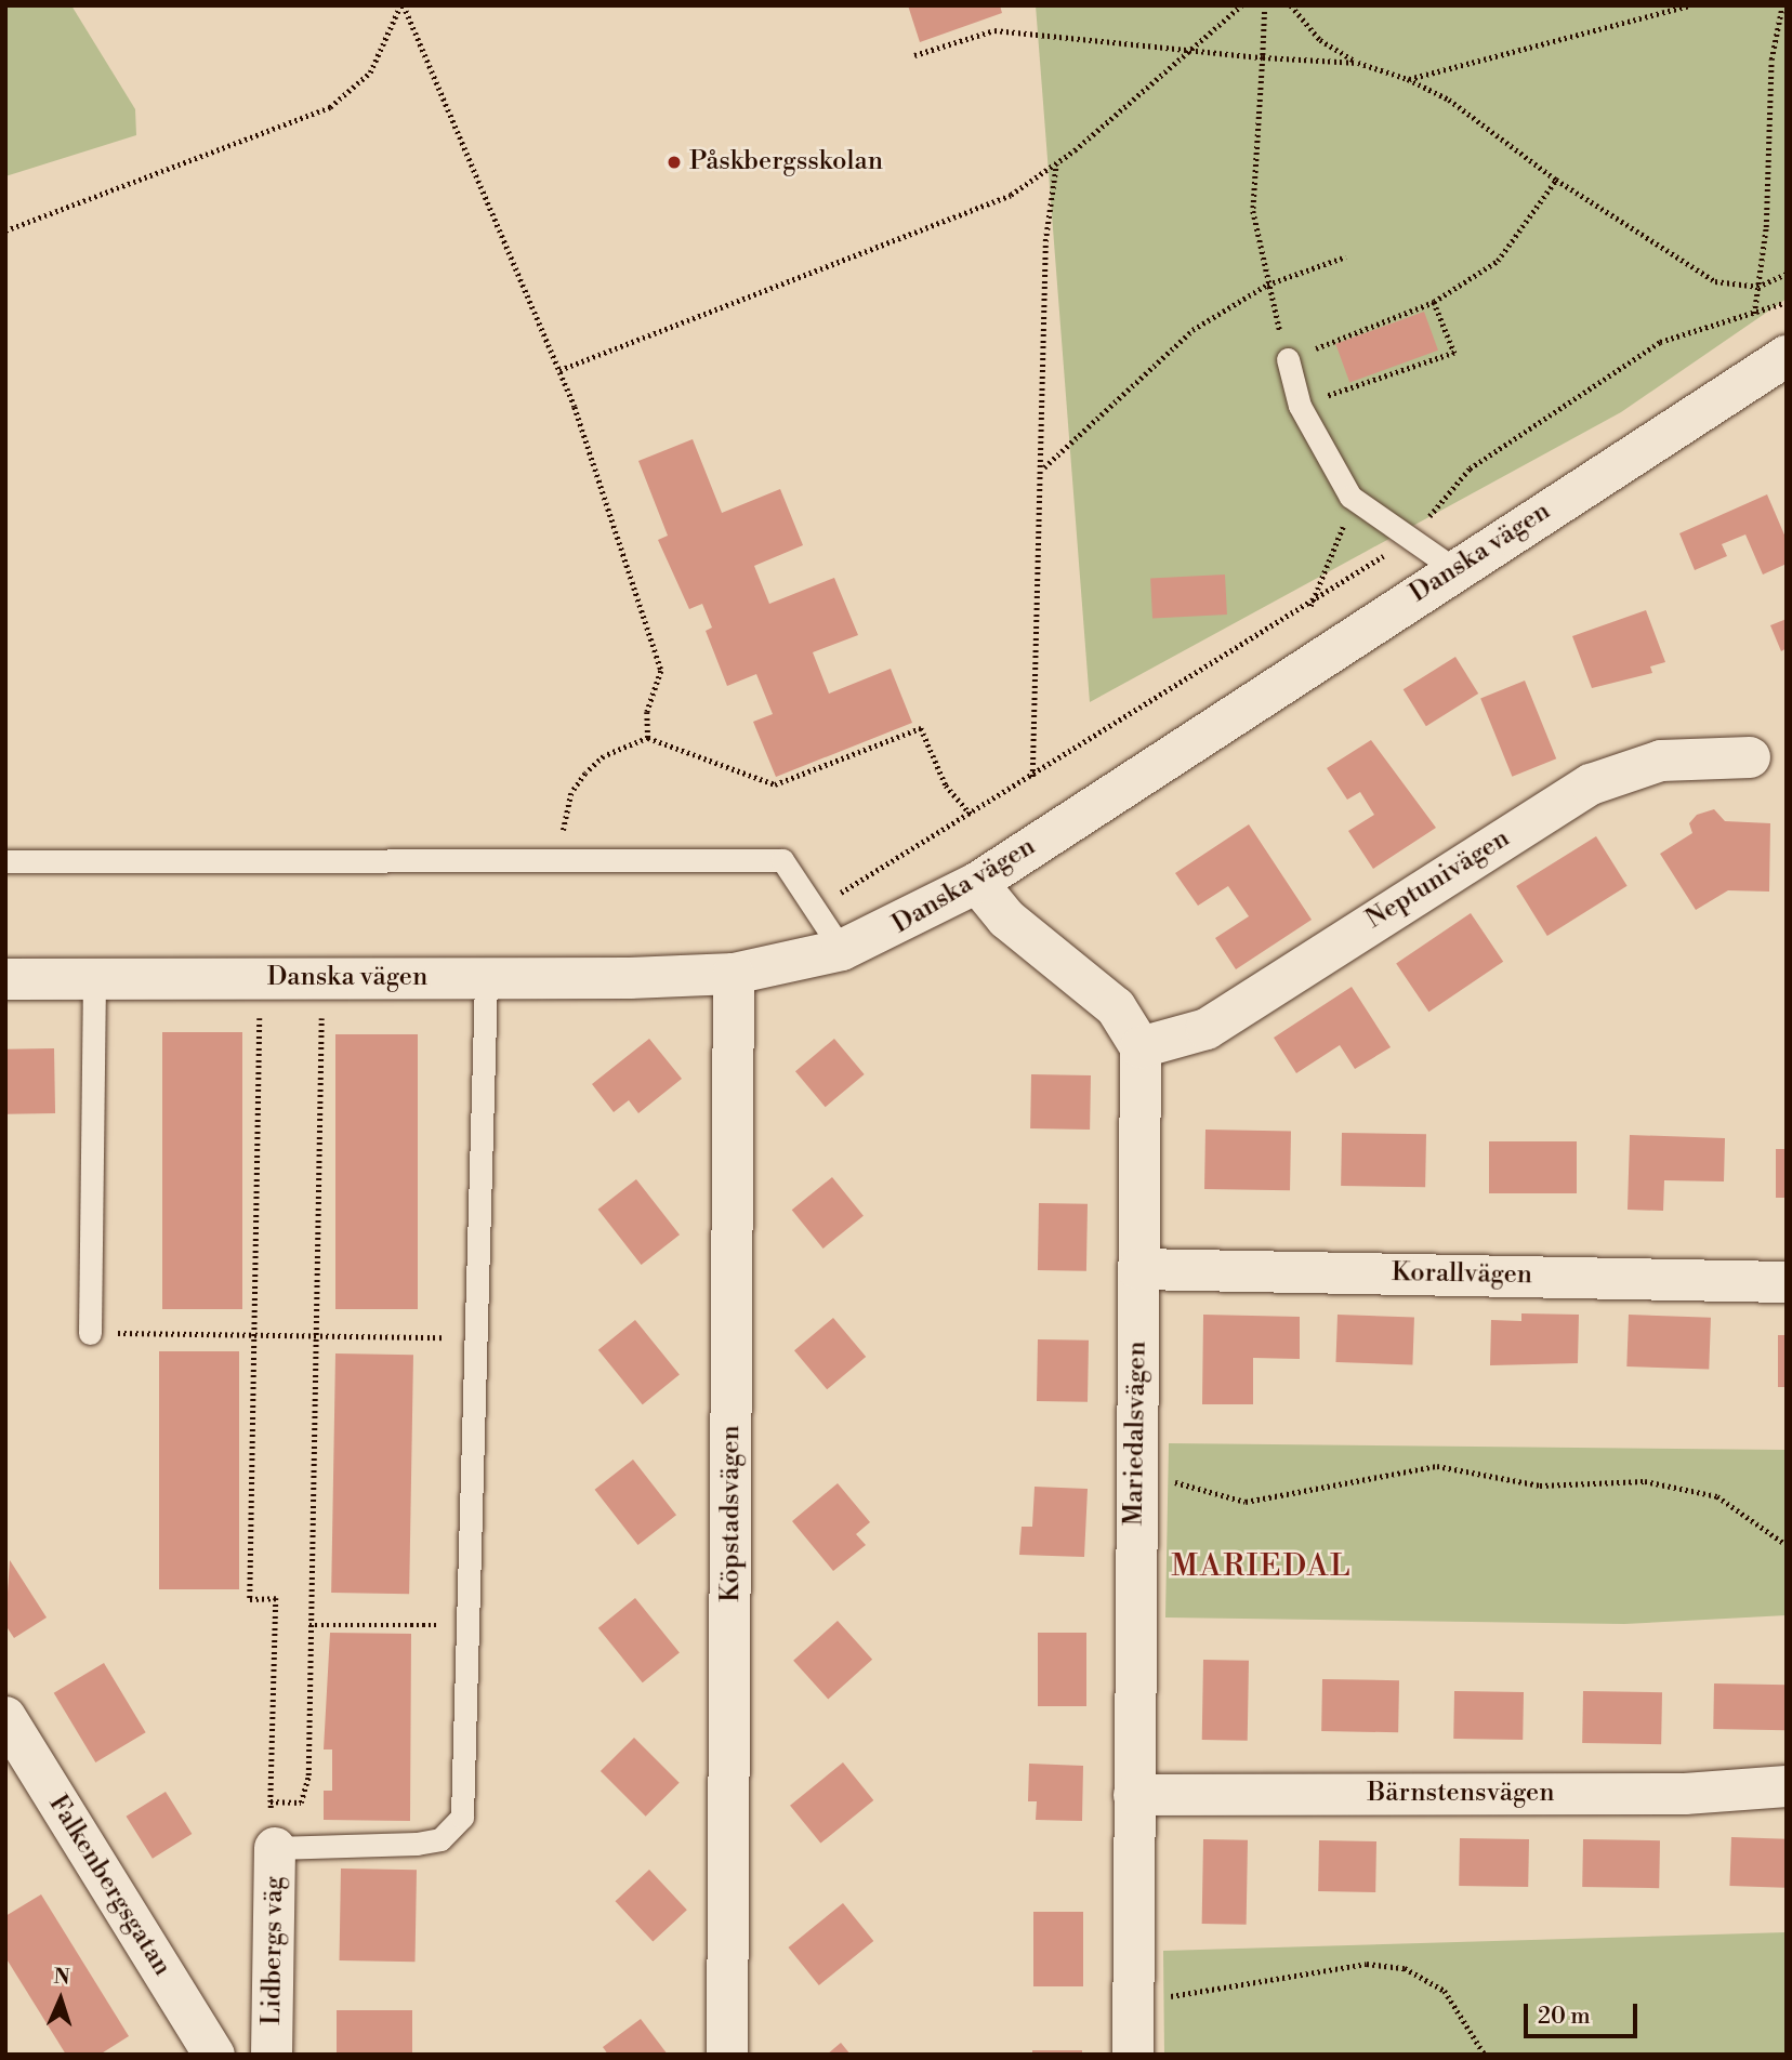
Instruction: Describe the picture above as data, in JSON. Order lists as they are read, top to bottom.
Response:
{
  "streets": {
    "street": [
      "Danska vägen",
      "Neptunivägen",
      "Korallvägen",
      "Mariedalsvägen",
      "Köpstadsvägen",
      "Bärnstensvägen",
      "Falkenbergsgatan",
      "Lidbergs väg"
    ]
  },
  "crossings": [
    ["Danska vägen", "Köpstadsvägen"],
    ["Neptunivägen", "Mariedalsvägen"],
    ["Korallvägen", "Mariedalsvägen"],
    ["Mariedalsvägen", "Bärnstensvägen"]
  ],
  "districts": ["MARIEDAL"],
  "places": ["Påskbergsskolan"],
  "scale_bar": "20 m",
  "north": "top"
}
